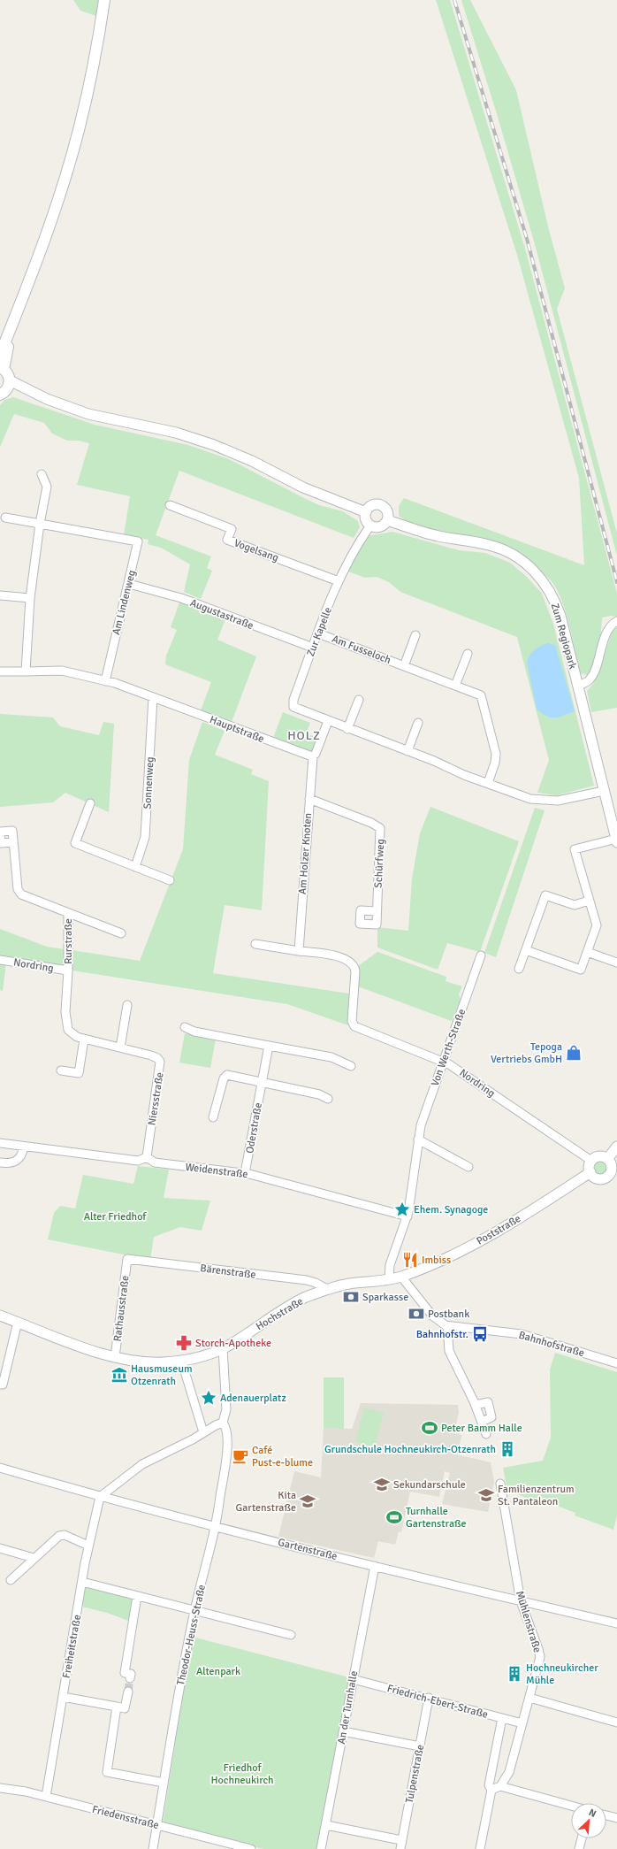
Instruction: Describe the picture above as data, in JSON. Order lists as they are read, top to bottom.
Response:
{
  "streets": {
    "street": [
      "Vogelsang",
      "Am Lindenweg",
      "Augustastraße",
      "Zur Kapelle",
      "Zum Regiopark",
      "Am Fusseloch",
      "Hauptstraße",
      "Sonnenweg",
      "Am Holzer Knoten",
      "Schürfweg",
      "Rurstraße",
      "Nordring",
      "Von Werth-Straße",
      "Niersstraße",
      "Oderstraße",
      "Weidenstraße",
      "Poststraße",
      "Bärenstraße",
      "Rathausstraße",
      "Hochstraße",
      "Bahnhofstraße",
      "Gartenstraße",
      "Mühlenstraße",
      "Theodor-Heuss-Straße",
      "Freiheitstraße",
      "Friedrich-Ebert-Straße",
      "An der Turnhalle",
      "Tulpenstraße",
      "Friedensstraße"
    ]
  },
  "crossings": [
    ["Vogelsang", "Zur Kapelle"],
    ["Am Lindenweg", "Augustastraße"],
    ["Am Lindenweg", "Hauptstraße"],
    ["Augustastraße", "Zur Kapelle"],
    ["Zur Kapelle", "Zum Regiopark"],
    ["Zur Kapelle", "Am Fusseloch"],
    ["Hauptstraße", "Sonnenweg"],
    ["Hauptstraße", "Am Holzer Knoten"],
    ["Am Holzer Knoten", "Schürfweg"],
    ["Am Holzer Knoten", "Nordring"],
    ["Rurstraße", "Nordring"],
    ["Rurstraße", "Niersstraße"],
    ["Nordring", "Von Werth-Straße"],
    ["Nordring", "Niersstraße"],
    ["Nordring", "Poststraße"],
    ["Von Werth-Straße", "Weidenstraße"],
    ["Von Werth-Straße", "Hochstraße"],
    ["Niersstraße", "Weidenstraße"],
    ["Oderstraße", "Weidenstraße"],
    ["Poststraße", "Hochstraße"],
    ["Poststraße", "Bahnhofstraße"],
    ["Bärenstraße", "Rathausstraße"],
    ["Bärenstraße", "Hochstraße"],
    ["Rathausstraße", "Hochstraße"],
    ["Hochstraße", "Bahnhofstraße"],
    ["Gartenstraße", "Mühlenstraße"],
    ["Gartenstraße", "Theodor-Heuss-Straße"],
    ["Gartenstraße", "Freiheitstraße"],
    ["Gartenstraße", "An der Turnhalle"],
    ["Mühlenstraße", "Friedrich-Ebert-Straße"],
    ["Theodor-Heuss-Straße", "Friedensstraße"],
    ["Freiheitstraße", "Friedensstraße"],
    ["Friedrich-Ebert-Straße", "An der Turnhalle"],
    ["Friedrich-Ebert-Straße", "Tulpenstraße"]
  ],
  "districts": ["HOLZ"],
  "parks": ["Alter Friedhof", "Altenpark", "Friedhof Hochneukirch"],
  "places": {
    "shop": ["Tepoga Vertriebs GmbH"],
    "place": ["Ehem. Synagoge", "Adenauerplatz"],
    "restaurant": ["Imbiss"],
    "bank": ["Sparkasse", "Postbank"],
    "bus stop": ["Bahnhofstr."],
    "pharmacy": ["Storch-Apotheke"],
    "museum": ["Hausmuseum Otzenrath"],
    "sports": ["Peter Bamm Halle", "Turnhalle Gartenstraße"],
    "building": ["Grundschule Hochneukirch-Otzenrath", "Hochneukircher Mühle"],
    "cafe": ["Café Pust-e-blume"],
    "school or university": ["Sekundarschule", "Familienzentrum St. Pantaleon", "Kita Gartenstraße"]
  },
  "north": "top right"
}
